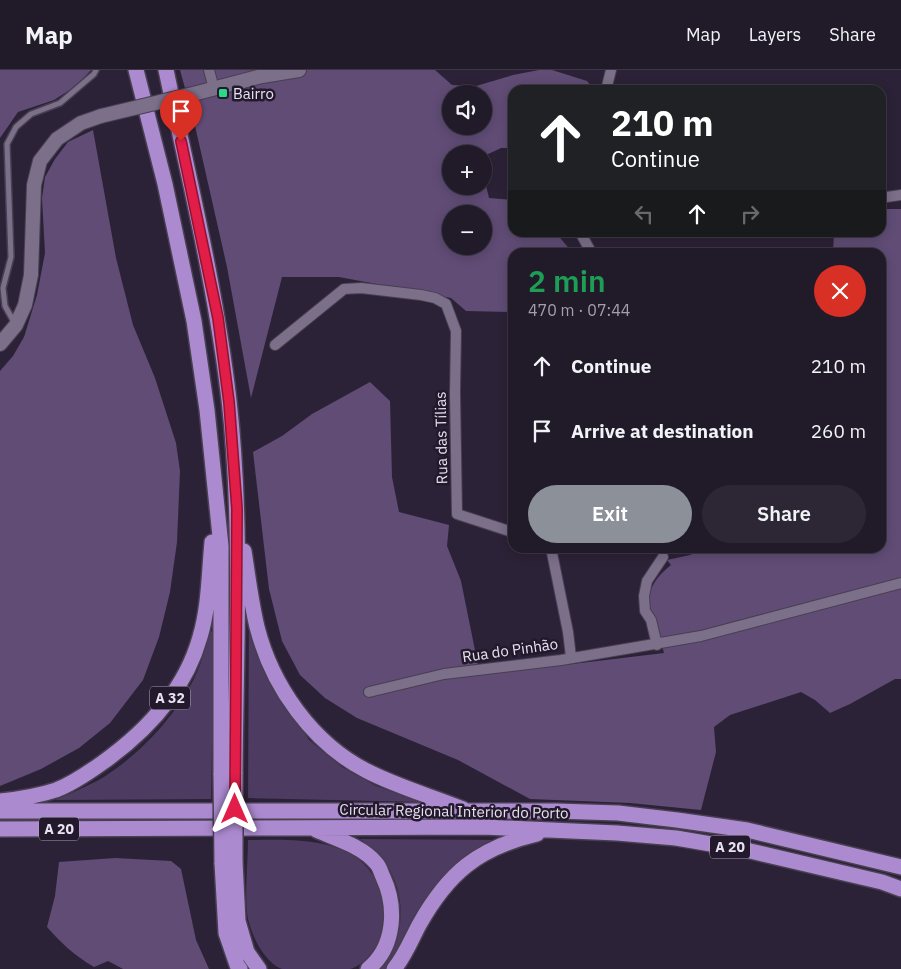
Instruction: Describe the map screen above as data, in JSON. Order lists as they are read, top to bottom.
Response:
{
  "streets": {
    "highway": ["A 32", "Circular Regional Interior do Porto", "A 20"],
    "street": ["Rua das Tílias", "Rua do Pinhão"]
  },
  "crossings": [
    ["A 32", "Circular Regional Interior do Porto"]
  ],
  "places": {
    "transit": ["Bairro"]
  },
  "page": {
    "header": "Map",
    "nav": ["Map", "Layers", "Share"],
    "map_buttons": ["+", "−"],
    "turn": ["210 m", "Continue"],
    "heading": ["2 min", "470 m · 07:44"],
    "list": [
      {
        "name": "Continue",
        "value": "210 m"
      },
      {
        "name": "Arrive at destination",
        "value": "260 m"
      }
    ],
    "buttons": ["Exit", "Share"]
  }
}
